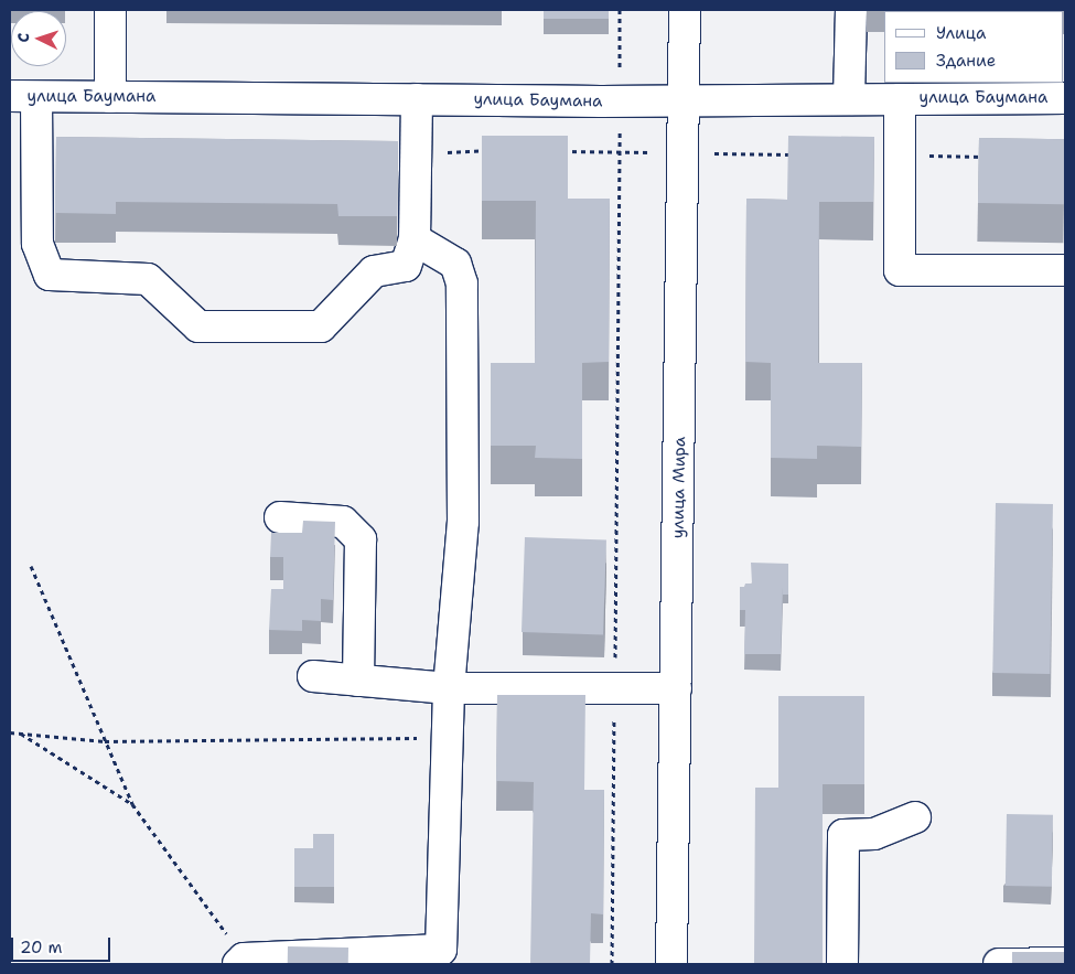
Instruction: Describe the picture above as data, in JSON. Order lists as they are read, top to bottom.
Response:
{
  "streets": {
    "street": ["улица Баумана", "улица Мира"]
  },
  "crossings": [
    ["улица Баумана", "улица Мира"]
  ],
  "legend": ["Улица", "Здание"],
  "scale_bar": "20 m",
  "north": "left"
}
